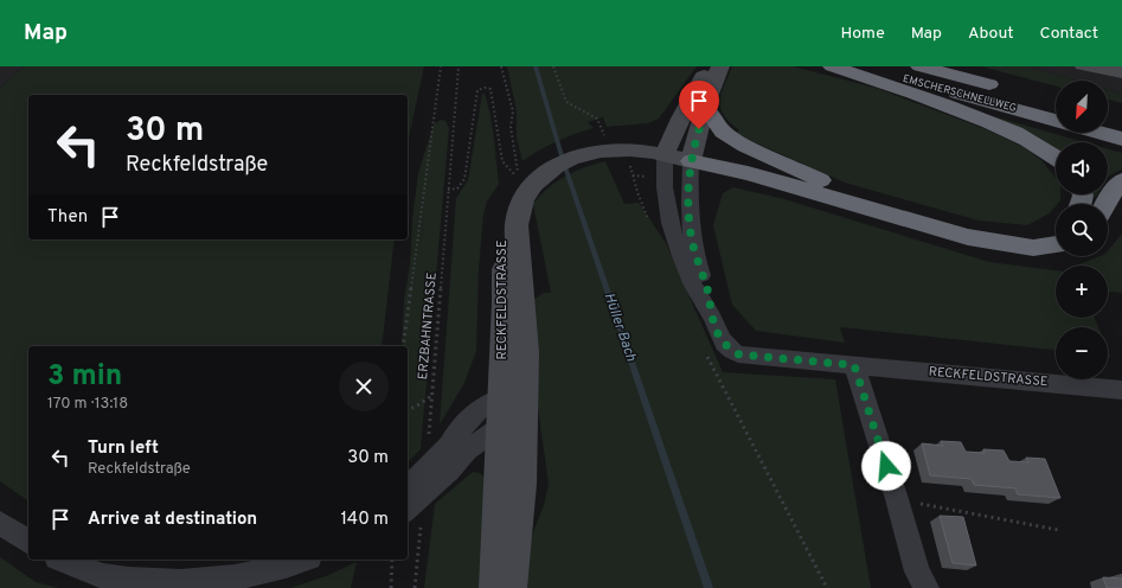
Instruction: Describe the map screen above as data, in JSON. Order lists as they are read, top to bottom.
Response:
{
  "streets": {
    "highway": ["EMSCHERSCHNELLWEG"],
    "street": ["RECKFELDSTRASSE"],
    "path": ["ERZBAHNTRASSE"]
  },
  "water": ["Hüller Bach"],
  "north": "bottom left",
  "page": {
    "header": "Map",
    "nav": [
      "Home",
      "Map",
      "About",
      "Contact"
    ],
    "map_buttons": ["+", "−"],
    "turn": ["30 m", "Reckfeldstraße"],
    "then": "Then",
    "heading": ["3 min", "170 m · 13:18"],
    "list": [
      {
        "name": "Turn left",
        "note": "Reckfeldstraße",
        "value": "30 m"
      },
      {
        "name": "Arrive at destination",
        "value": "140 m"
      }
    ]
  }
}
